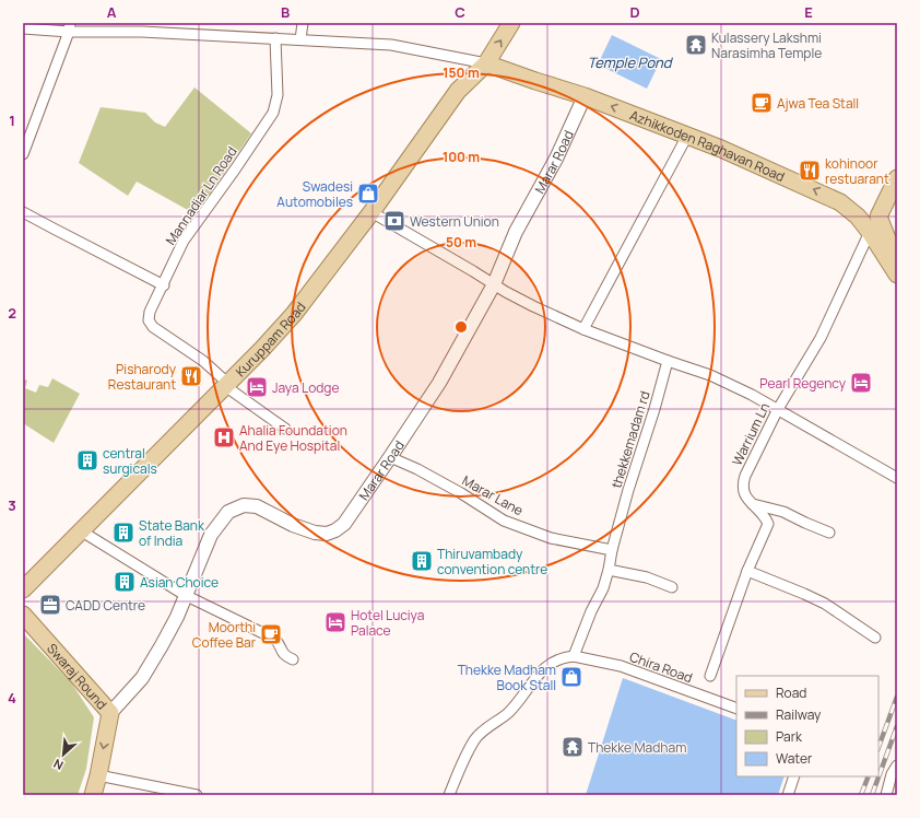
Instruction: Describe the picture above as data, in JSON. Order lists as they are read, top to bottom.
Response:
{
  "streets": {
    "main road": ["Azhikkoden Raghavan Road", "Kuruppam Road", "Swaraj Round"],
    "street": [
      "Marar Road",
      "Mannadiar Ln Road",
      "Warrium Ln",
      "thekkemadam rd",
      "Marar Lane",
      "Chira Road"
    ]
  },
  "crossings": [
    ["Azhikkoden Raghavan Road", "Marar Road"],
    ["Azhikkoden Raghavan Road", "Kuruppam Road"],
    ["Azhikkoden Raghavan Road", "Warrium Ln"],
    ["Marar Road", "Marar Lane"],
    ["Marar Road", "Swaraj Round"],
    ["Mannadiar Ln Road", "Kuruppam Road"],
    ["thekkemadam rd", "Marar Lane"],
    ["thekkemadam rd", "Chira Road"]
  ],
  "one_way": ["Azhikkoden Raghavan Road"],
  "water": ["Temple Pond"],
  "places": {
    "temple": ["Kulassery Lakshmi Narasimha Temple", "Thekke Madham"],
    "cafe": ["Ajwa Tea Stall", "Moorthi Coffee Bar"],
    "restaurant": ["kohinoor restuarant", "Pisharody Restaurant"],
    "shop": ["Swadesi Automobiles", "Thekke Madham Book Stall"],
    "bank": ["Western Union"],
    "hotel": ["Pearl Regency", "Jaya Lodge", "Hotel Luciya Palace"],
    "hospital": ["Ahalia Foundation And Eye Hospital"],
    "building": [
      "central surgicals",
      "State Bank of India",
      "Thiruvambady convention centre",
      "Asian Choice"
    ],
    "office": ["CADD Centre"]
  },
  "legend": [
    "Road",
    "Railway",
    "Park",
    "Water"
  ],
  "north": "bottom left",
  "grid": {
    "columns": [
      "A",
      "B",
      "C",
      "D",
      "E"
    ],
    "rows": [
      "1",
      "2",
      "3",
      "4"
    ]
  },
  "rings": ["150 m", "100 m", "50 m"]
}
